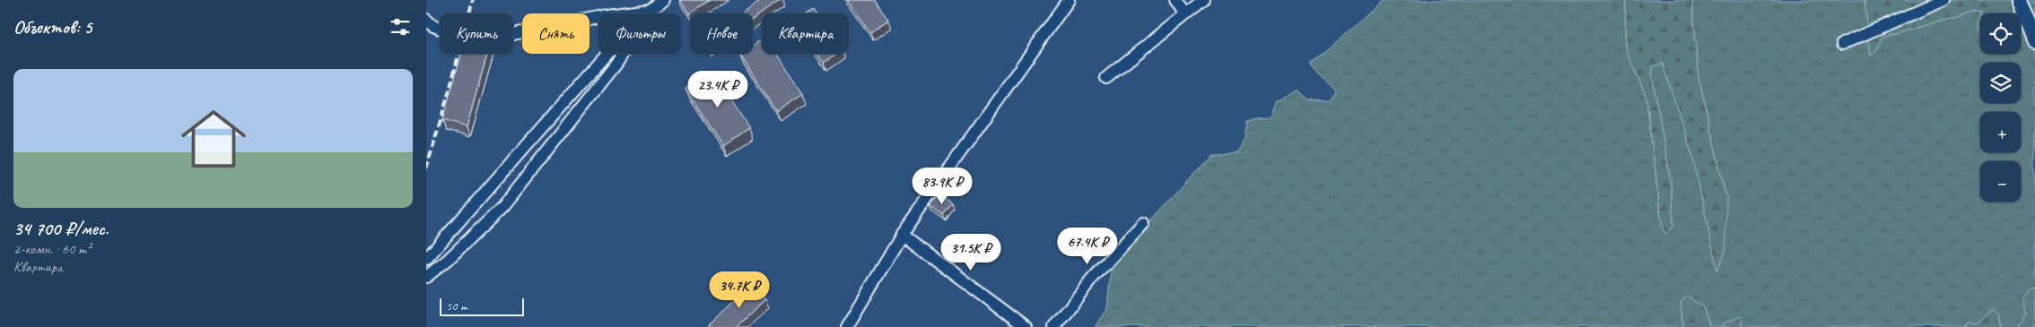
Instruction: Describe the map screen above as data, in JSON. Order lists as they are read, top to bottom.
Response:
{
  "scale_bar": "50 m",
  "page": {
    "heading": "Объектов: 5",
    "map_buttons": ["+", "−"],
    "chip": [
      "Купить",
      "Снять",
      "Фильтры",
      "Новое",
      "Квартира"
    ],
    "list": [
      {
        "name": "34 700 ₽/мес.",
        "note": "2-комн. · 60 m² · Квартира"
      }
    ],
    "price": [
      "23.4K ₽",
      "83.9K ₽",
      "67.4K ₽",
      "31.5K ₽",
      "34.7K ₽"
    ],
    "scale": "50 m"
  }
}
